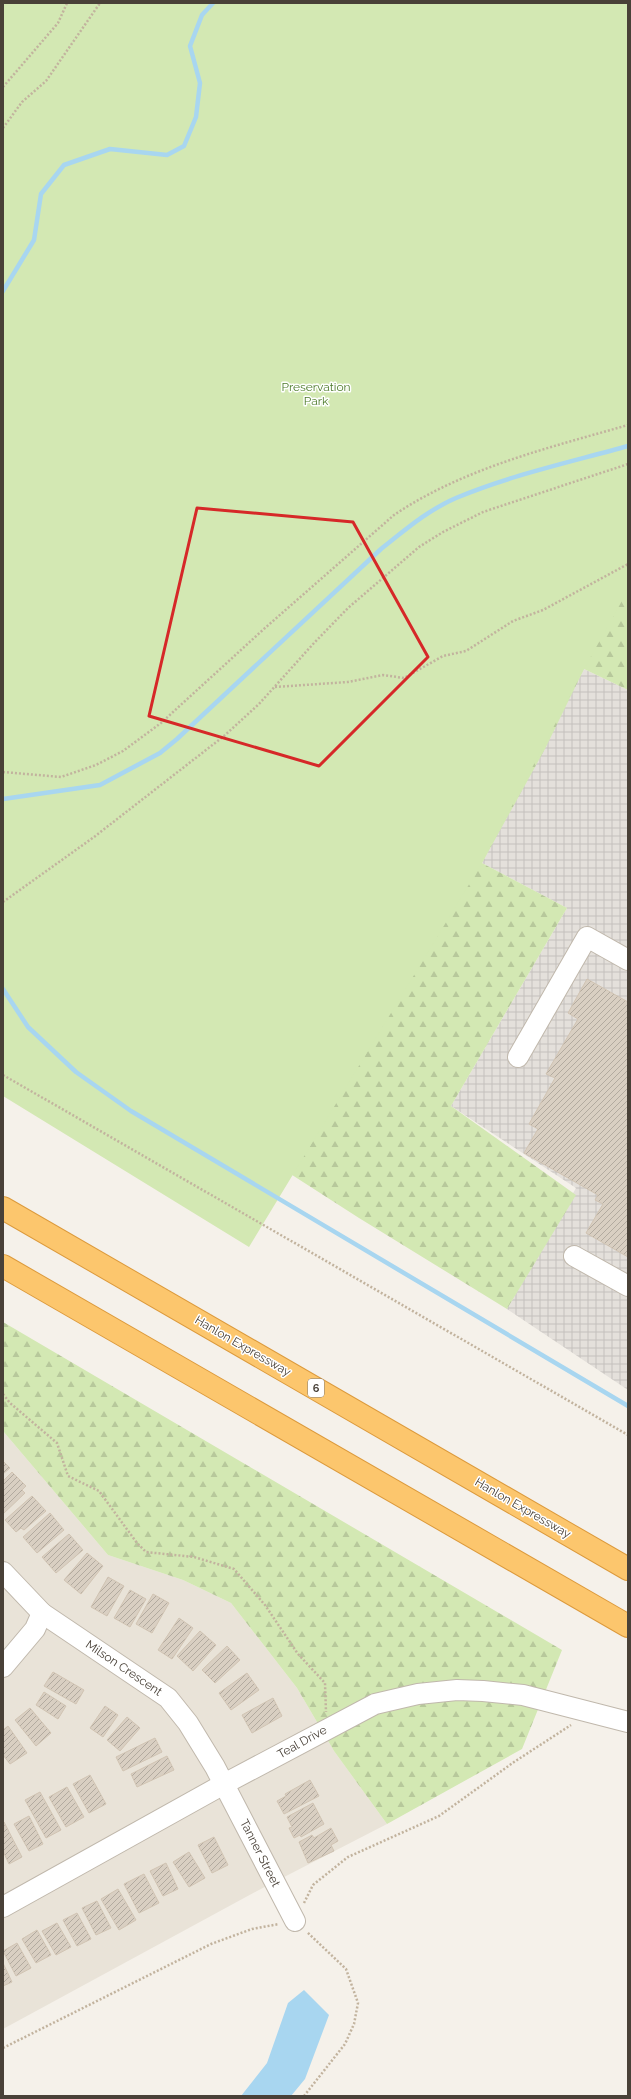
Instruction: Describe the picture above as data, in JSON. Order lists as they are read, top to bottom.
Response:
{
  "streets": {
    "highway": ["Hanlon Expressway", "6"],
    "street": ["Milson Crescent", "Teal Drive", "Tanner Street"]
  },
  "crossings": [
    ["Milson Crescent", "Teal Drive"],
    ["Milson Crescent", "Tanner Street"],
    ["Teal Drive", "Tanner Street"]
  ],
  "parks": ["Preservation Park"]
}
